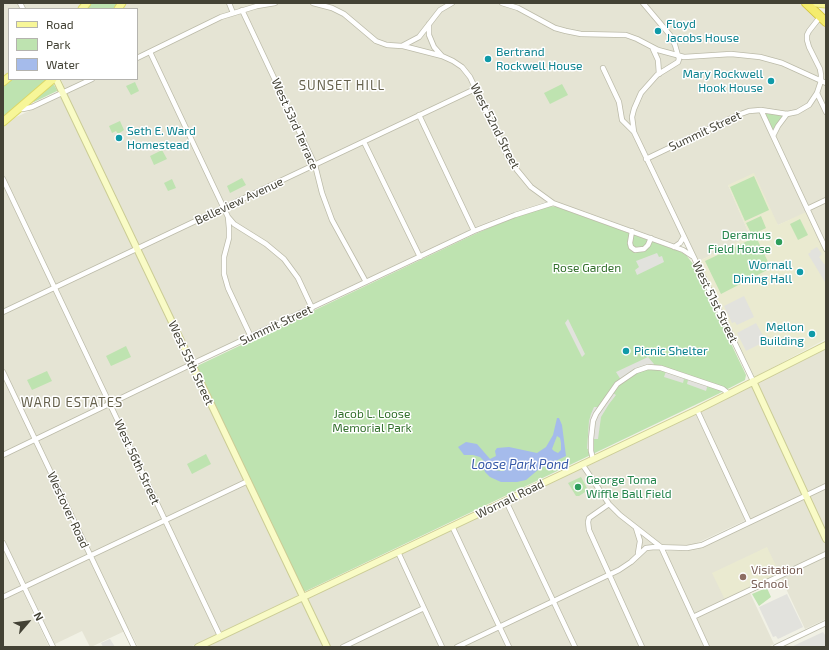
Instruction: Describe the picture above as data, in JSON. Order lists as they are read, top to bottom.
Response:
{
  "streets": {
    "main road": ["West 51st Street", "West 55th Street", "Wornall Road"],
    "street": [
      "West 53rd Terrace",
      "West 52nd Street",
      "Summit Street",
      "Belleview Avenue",
      "West 56th Street",
      "Westover Road"
    ]
  },
  "crossings": [
    ["West 53rd Terrace", "Summit Street"],
    ["West 53rd Terrace", "Belleview Avenue"],
    ["West 52nd Street", "Summit Street"],
    ["West 52nd Street", "Belleview Avenue"],
    ["West 52nd Street", "West 51st Street"],
    ["Summit Street", "West 51st Street"],
    ["Summit Street", "West 55th Street"],
    ["Summit Street", "West 56th Street"],
    ["Summit Street", "Westover Road"],
    ["Belleview Avenue", "West 55th Street"],
    ["Belleview Avenue", "West 56th Street"],
    ["West 51st Street", "Wornall Road"],
    ["West 55th Street", "Wornall Road"],
    ["West 56th Street", "Wornall Road"]
  ],
  "districts": ["SUNSET HILL", "WARD ESTATES"],
  "water": ["Loose Park Pond"],
  "parks": ["Rose Garden", "Jacob L. Loose Memorial Park"],
  "places": [
    "Floyd Jacobs House",
    "Bertrand Rockwell House",
    "Mary Rockwell Hook House",
    "Seth E. Ward Homestead",
    "Deramus Field House",
    "Wornall Dining Hall",
    "Mellon Building",
    "Picnic Shelter",
    "George Toma Wiffle Ball Field",
    "Visitation School"
  ],
  "legend": ["Road", "Park", "Water"],
  "north": "top right"
}
